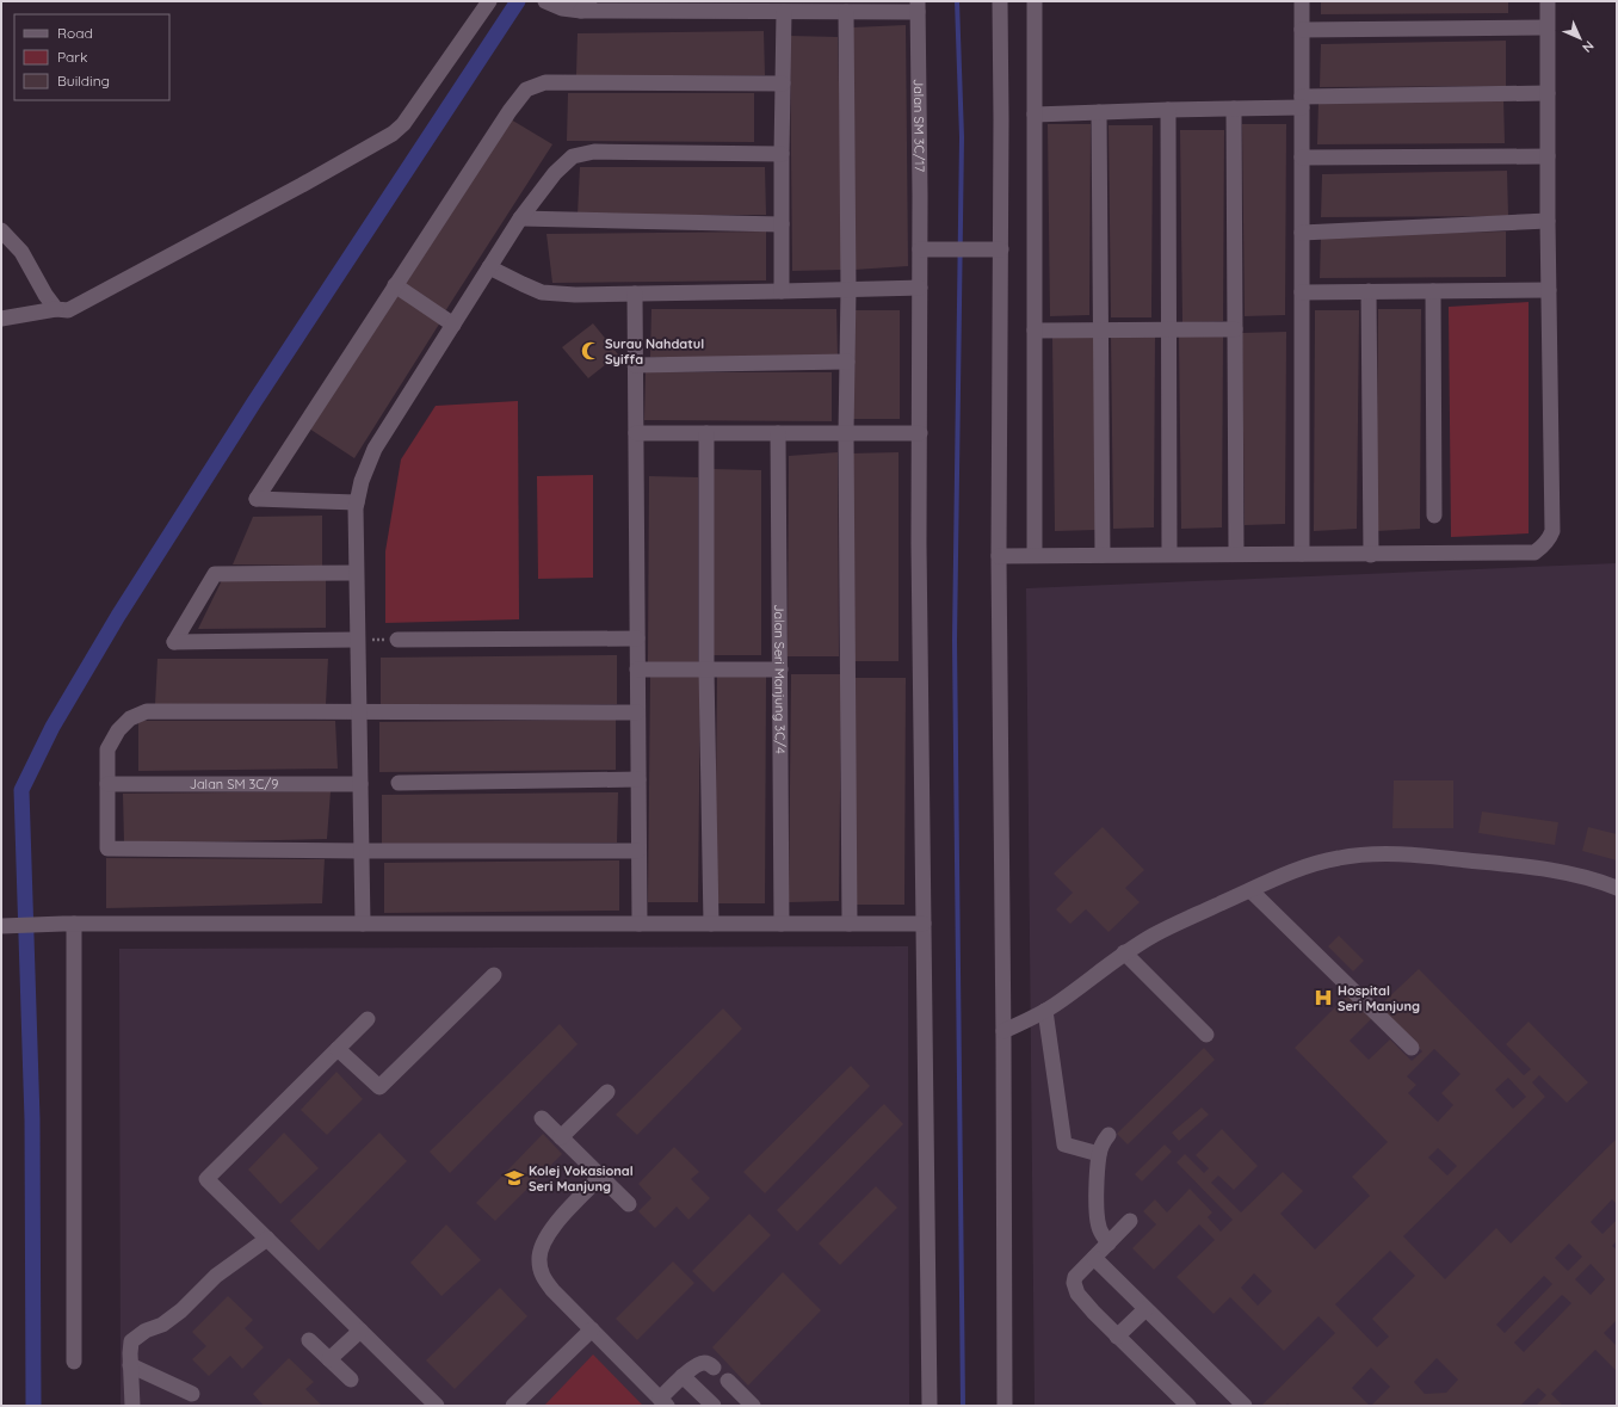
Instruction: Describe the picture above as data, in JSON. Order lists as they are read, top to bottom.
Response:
{
  "streets": {
    "street": ["Jalan SM 3C/17", "Jalan Seri Manjung 3C/4", "Jalan SM 3C/9"]
  },
  "places": {
    "mosque": ["Surau Nahdatul Syiffa"],
    "hospital": ["Hospital Seri Manjung"],
    "school or university": ["Kolej Vokasional Seri Manjung"]
  },
  "legend": ["Road", "Park", "Building"],
  "north": "bottom right"
}
